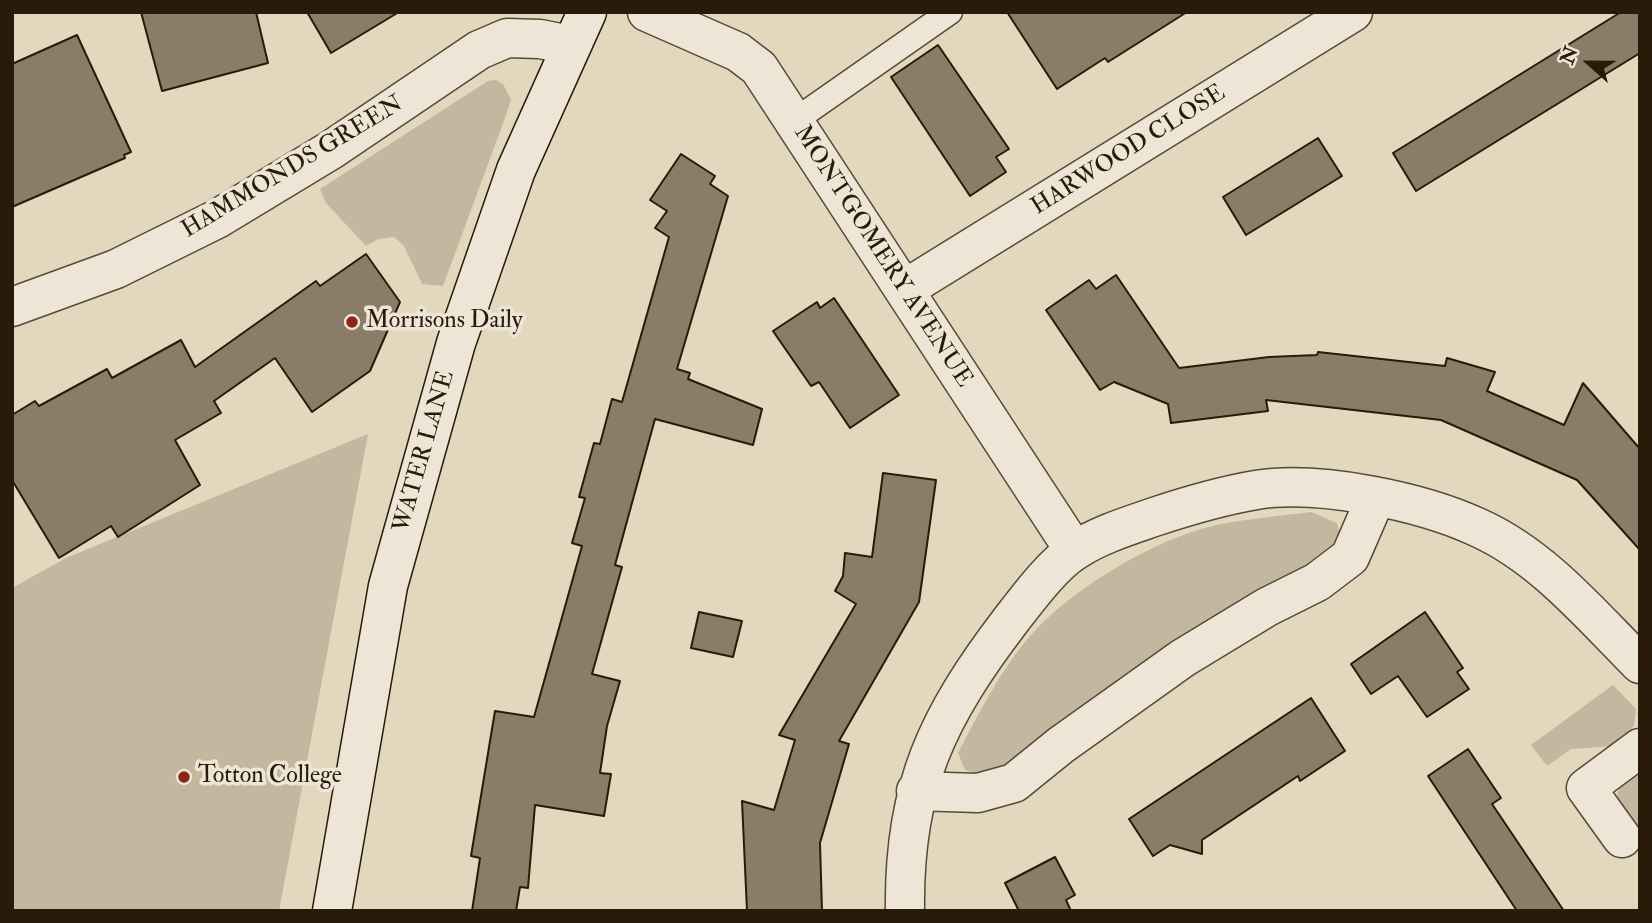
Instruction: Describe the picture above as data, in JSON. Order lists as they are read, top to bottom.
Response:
{
  "streets": {
    "street": [
      "HARWOOD CLOSE",
      "HAMMONDS GREEN",
      "MONTGOMERY AVENUE",
      "WATER LANE"
    ]
  },
  "crossings": [
    ["HARWOOD CLOSE", "MONTGOMERY AVENUE"],
    ["HAMMONDS GREEN", "WATER LANE"]
  ],
  "places": ["Morrisons Daily", "Totton College"],
  "north": "left"
}
